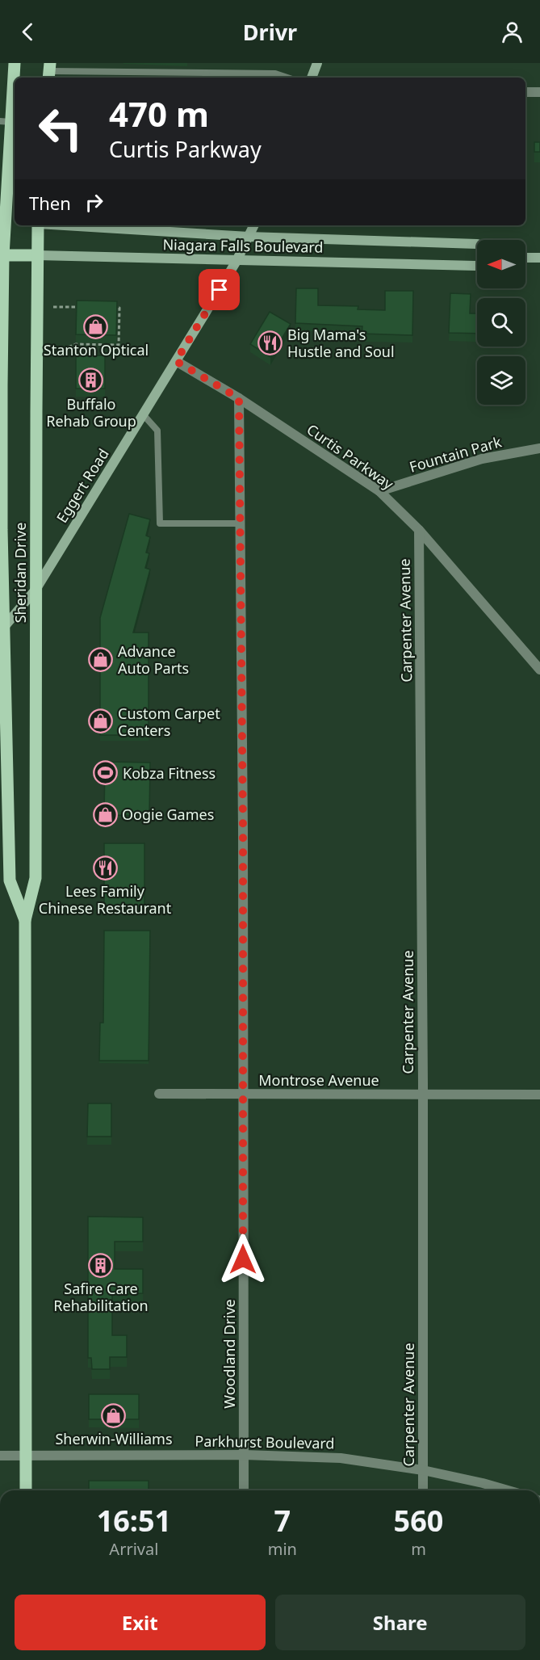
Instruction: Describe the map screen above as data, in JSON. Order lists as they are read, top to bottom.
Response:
{
  "streets": {
    "main road": ["Niagara Falls Boulevard", "Eggert Road", "Sheridan Drive"],
    "street": [
      "Fountain Park",
      "Curtis Parkway",
      "Carpenter Avenue",
      "Montrose Avenue",
      "Woodland Drive",
      "Parkhurst Boulevard"
    ]
  },
  "crossings": [
    ["Niagara Falls Boulevard", "Eggert Road"],
    ["Niagara Falls Boulevard", "Sheridan Drive"],
    ["Fountain Park", "Curtis Parkway"],
    ["Curtis Parkway", "Eggert Road"],
    ["Curtis Parkway", "Carpenter Avenue"],
    ["Curtis Parkway", "Woodland Drive"],
    ["Eggert Road", "Sheridan Drive"],
    ["Sheridan Drive", "Parkhurst Boulevard"],
    ["Carpenter Avenue", "Montrose Avenue"],
    ["Carpenter Avenue", "Parkhurst Boulevard"],
    ["Montrose Avenue", "Woodland Drive"],
    ["Woodland Drive", "Parkhurst Boulevard"]
  ],
  "places": {
    "shop": [
      "Stanton Optical",
      "Advance Auto Parts",
      "Custom Carpet Centers",
      "Oogie Games",
      "Sherwin-Williams"
    ],
    "restaurant": ["Big Mama's Hustle and Soul", "Lees Family Chinese Restaurant"],
    "building": ["Buffalo Rehab Group", "Safire Care Rehabilitation"],
    "sports": ["Kobza Fitness"]
  },
  "north": "left",
  "page": {
    "header": "Drivr",
    "turn": ["470 m", "Curtis Parkway"],
    "then": "Then",
    "eta": [
      "16:51",
      "Arrival",
      "7",
      "min",
      "560",
      "m"
    ],
    "buttons": ["Exit", "Share"]
  }
}
